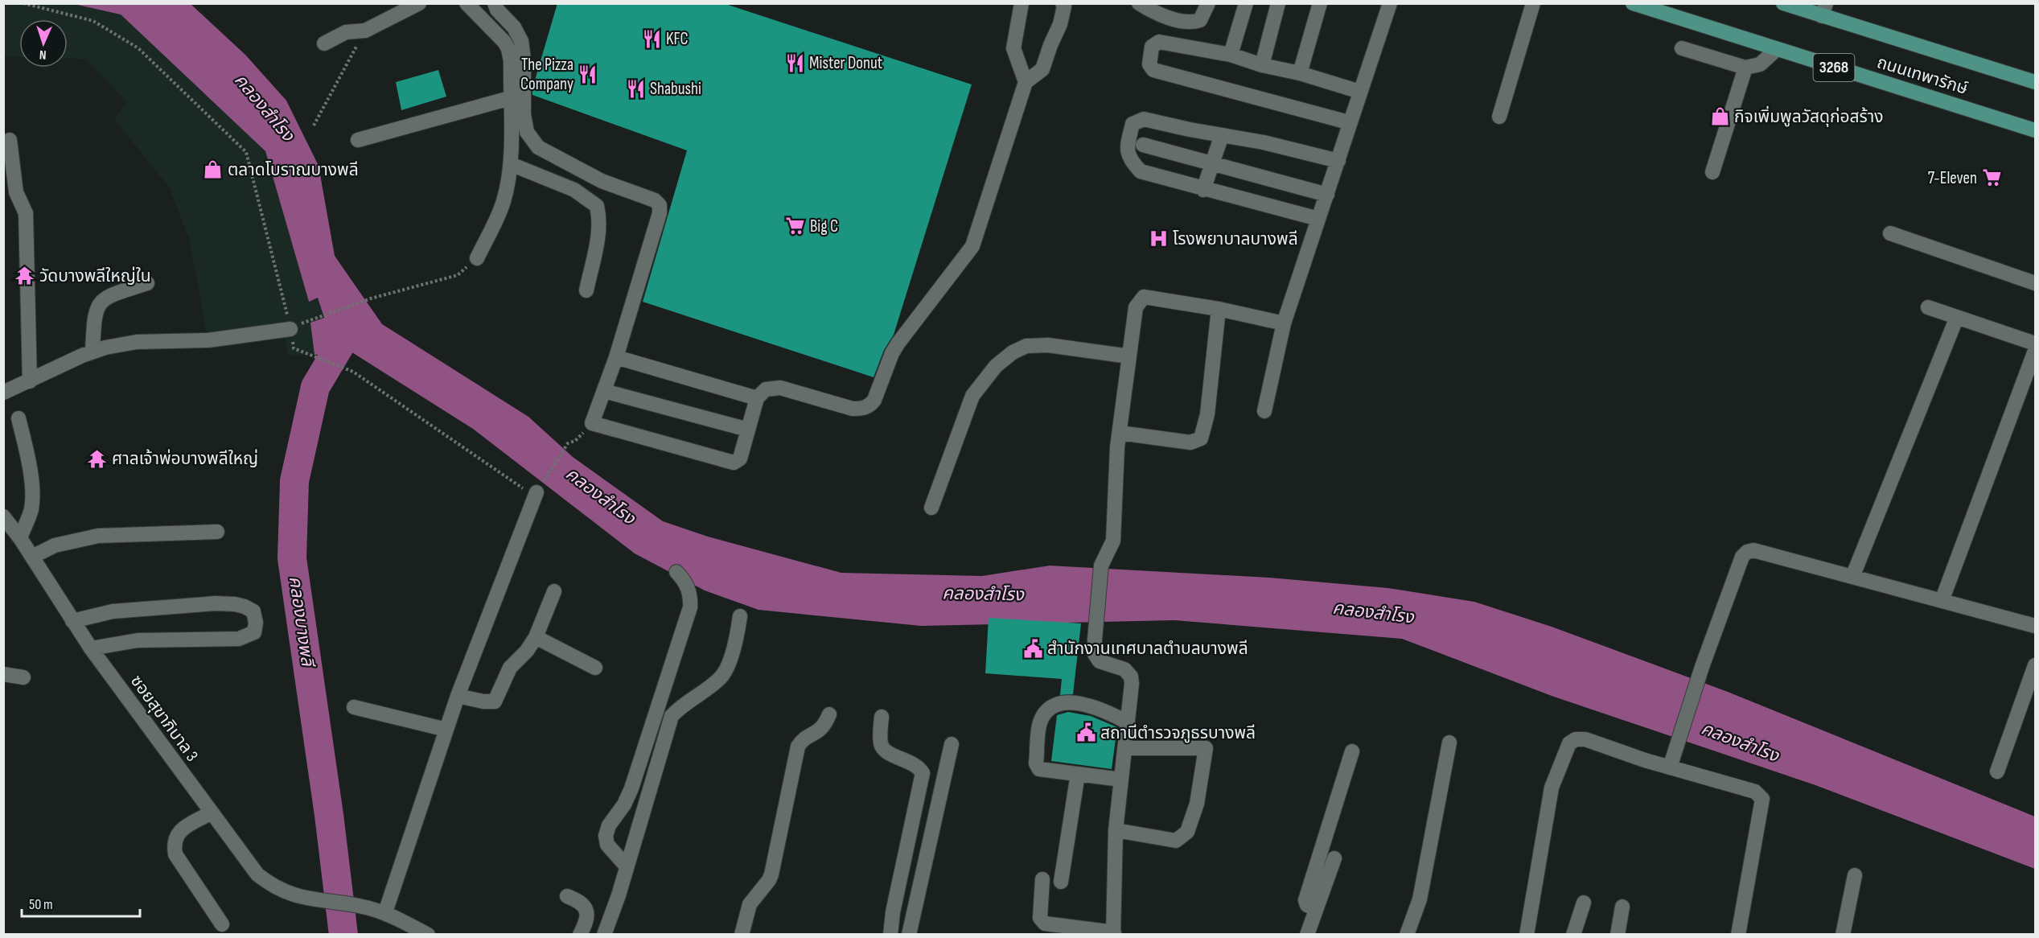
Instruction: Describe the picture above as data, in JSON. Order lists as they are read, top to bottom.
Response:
{
  "streets": {
    "main road": ["3268", "ถนนเทพารักษ์"],
    "street": ["ซอยสุขาภิบาล 3"]
  },
  "water": ["คลองสำโรง", "คลองบางพลี"],
  "places": {
    "restaurant": [
      "KFC",
      "Mister Donut",
      "The Pizza Company",
      "Shabushi"
    ],
    "shop": ["กิจเพิ่มพูลวัสดุก่อสร้าง", "ตลาดโบราณบางพลี"],
    "supermarket": ["7-Eleven", "Big C"],
    "hospital": ["โรงพยาบาลบางพลี"],
    "temple": ["วัดบางพลีใหญ่ใน", "ศาลเจ้าพ่อบางพลีใหญ่"],
    "public building": ["สำนักงานเทศบาลตำบลบางพลี", "สถานีตำรวจภูธรบางพลี"]
  },
  "scale_bar": "50 m",
  "north": "bottom"
}
